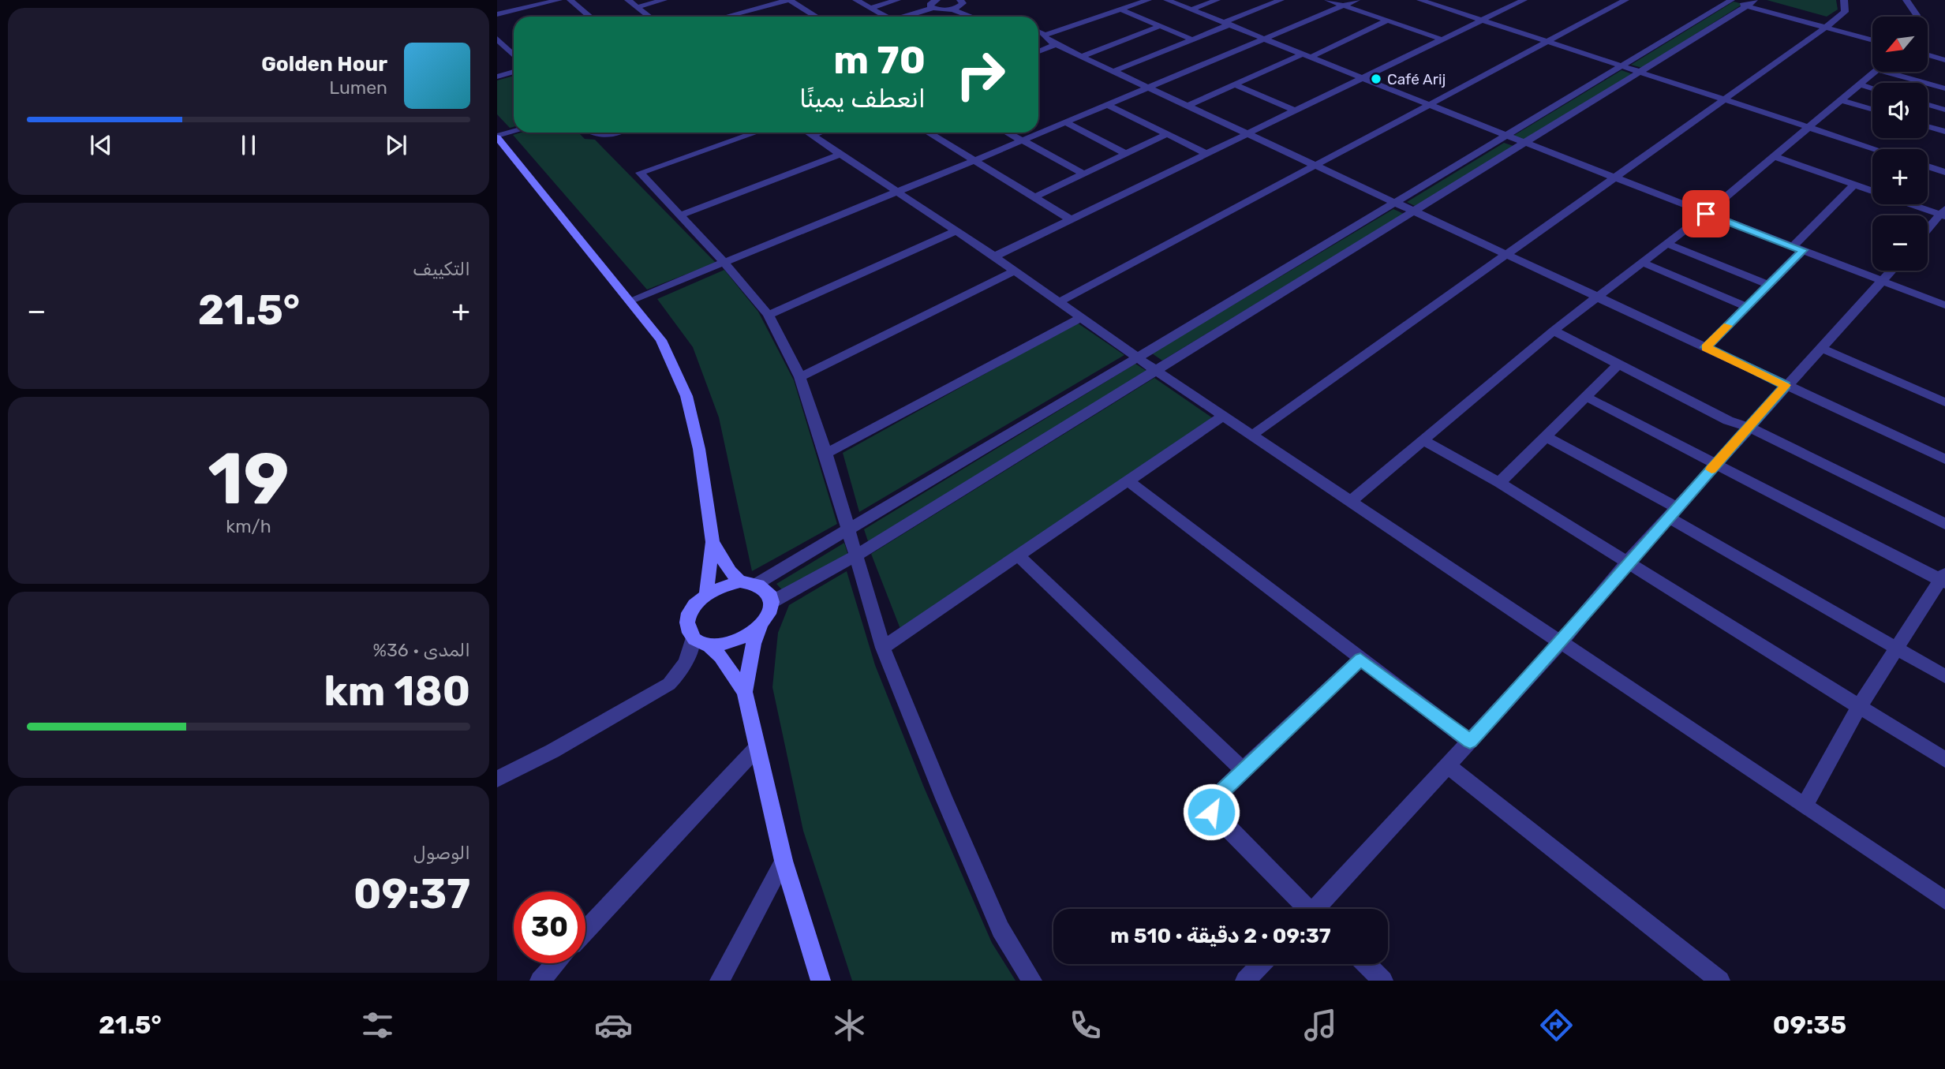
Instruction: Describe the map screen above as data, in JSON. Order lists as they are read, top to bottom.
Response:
{
  "places": ["Café Arij"],
  "north": "bottom left",
  "page": {
    "map_buttons": ["+", "−"],
    "turn": ["70 m", "انعطف يمينًا"],
    "song": ["Golden Hour", "Lumen"],
    "tile": [
      "التكييف",
      ["19", "km/h"],
      ["المدى · 36%", "180 km"],
      ["الوصول", "09:37"]
    ],
    "heat": ["−", "21.5°", "+"],
    "limit": "30",
    "trip": "09:37 · 2 دقيقة · 510 m",
    "tabs": ["09:35", "21.5°"]
  }
}
